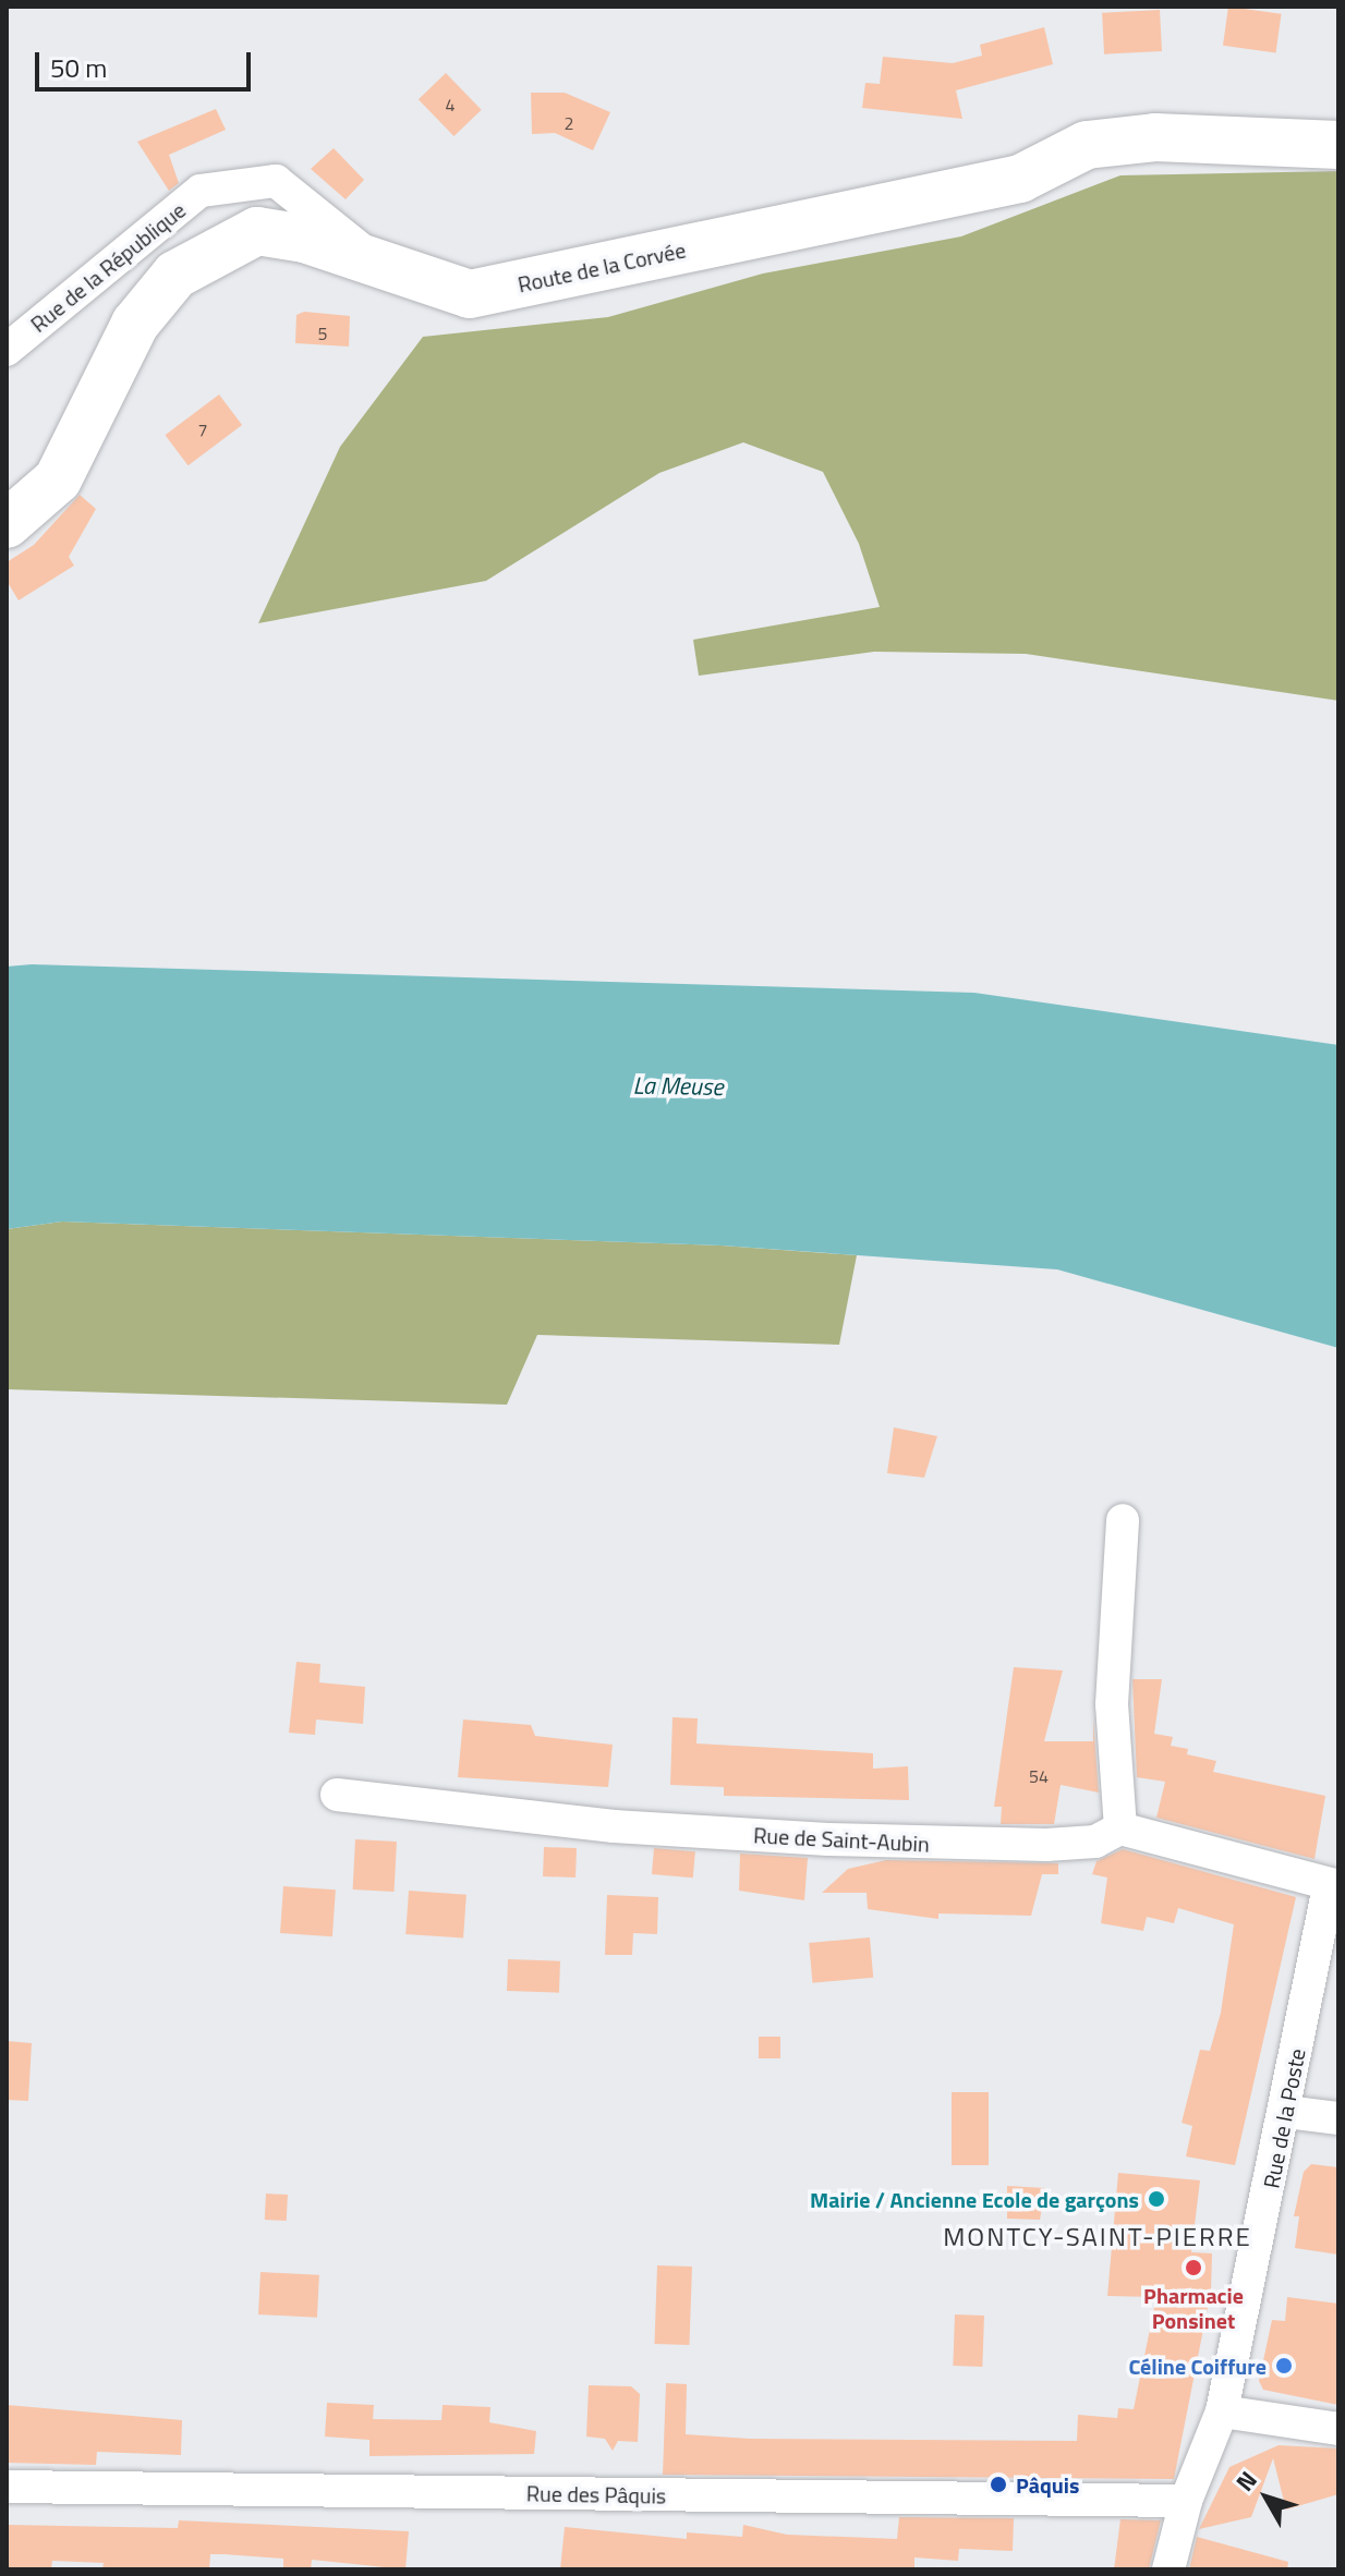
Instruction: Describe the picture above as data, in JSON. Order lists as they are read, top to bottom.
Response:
{
  "streets": {
    "street": [
      "Rue de la République",
      "Route de la Corvée",
      "Rue de Saint-Aubin",
      "Rue de la Poste",
      "Rue des Pâquis"
    ]
  },
  "crossings": [
    ["Rue de la République", "Route de la Corvée"],
    ["Rue de la Poste", "Rue des Pâquis"]
  ],
  "districts": ["MONTCY-SAINT-PIERRE"],
  "water": ["La Meuse"],
  "places": [
    "Mairie / Ancienne Ecole de garçons",
    "Pharmacie Ponsinet",
    "Céline Coiffure",
    "Pâquis"
  ],
  "house_numbers": [
    "4",
    "2",
    "5",
    "7",
    "54"
  ],
  "scale_bar": "50 m",
  "north": "top left"
}
